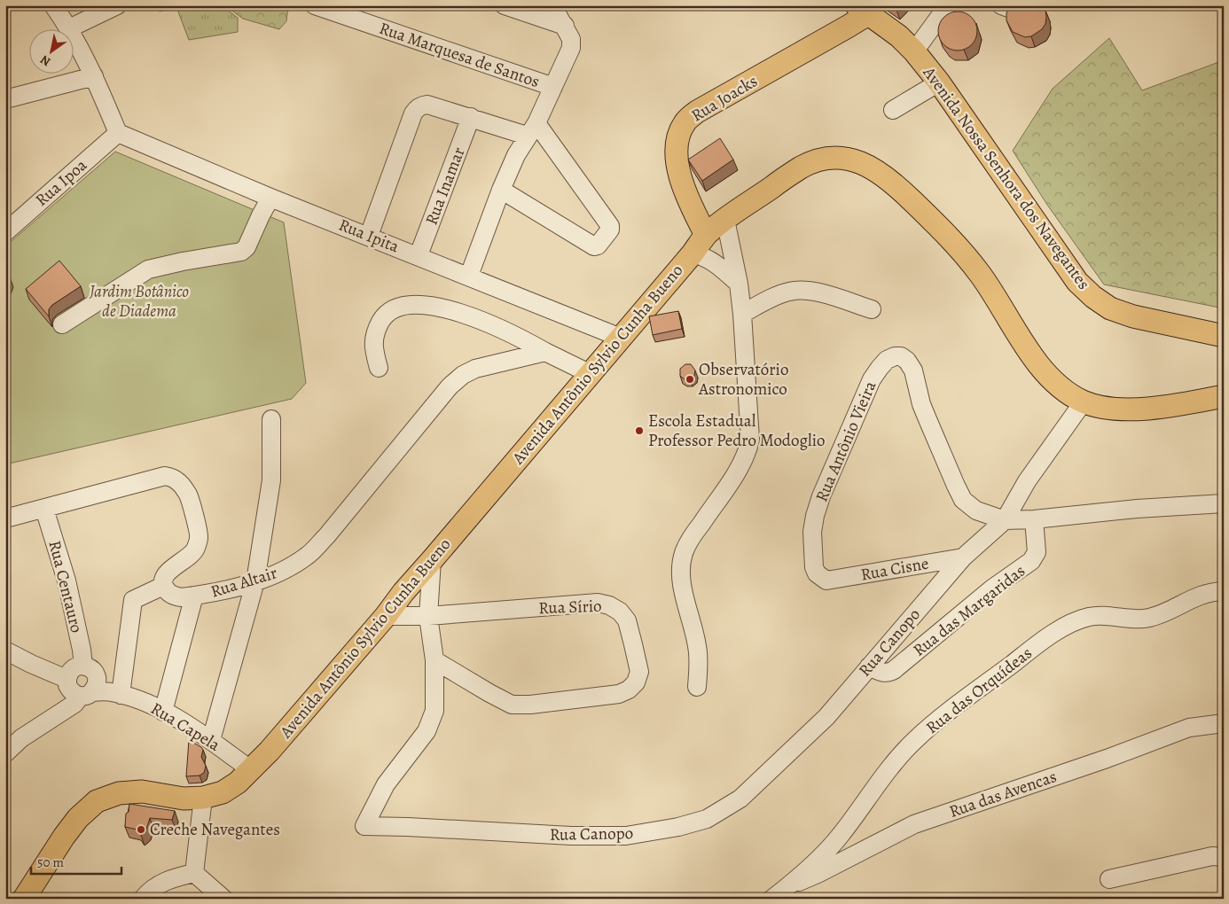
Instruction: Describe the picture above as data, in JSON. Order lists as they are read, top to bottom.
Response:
{
  "streets": {
    "main road": ["Rua Joacks", "Avenida Nossa Senhora dos Navegantes", "Avenida Antônio Sylvio Cunha Bueno"],
    "street": [
      "Rua Marquesa de Santos",
      "Rua Ipoa",
      "Rua Inamar",
      "Rua Ipita",
      "Rua Antônio Vieira",
      "Rua Cisne",
      "Rua Altair",
      "Rua Centauro",
      "Rua Sírio",
      "Rua das Margaridas",
      "Rua Canopo",
      "Rua das Orquídeas",
      "Rua Capela",
      "Rua das Avencas"
    ]
  },
  "crossings": [
    ["Rua Joacks", "Avenida Nossa Senhora dos Navegantes"],
    ["Rua Joacks", "Avenida Antônio Sylvio Cunha Bueno"],
    ["Rua Ipoa", "Rua Ipita"],
    ["Rua Inamar", "Rua Ipita"],
    ["Rua Ipita", "Avenida Antônio Sylvio Cunha Bueno"],
    ["Avenida Antônio Sylvio Cunha Bueno", "Rua Sírio"],
    ["Avenida Antônio Sylvio Cunha Bueno", "Rua Canopo"],
    ["Avenida Antônio Sylvio Cunha Bueno", "Rua Capela"],
    ["Rua Antônio Vieira", "Rua Cisne"],
    ["Rua Antônio Vieira", "Rua Canopo"],
    ["Rua Cisne", "Rua Canopo"],
    ["Rua Centauro", "Rua Capela"],
    ["Rua Sírio", "Rua Canopo"],
    ["Rua das Margaridas", "Rua Canopo"],
    ["Rua das Orquídeas", "Rua das Avencas"]
  ],
  "parks": ["Jardim Botânico de Diadema"],
  "places": ["Observatório Astronomico", "Escola Estadual Professor Pedro Modoglio", "Creche Navegantes"],
  "scale_bar": "50 m",
  "north": "bottom left"
}
